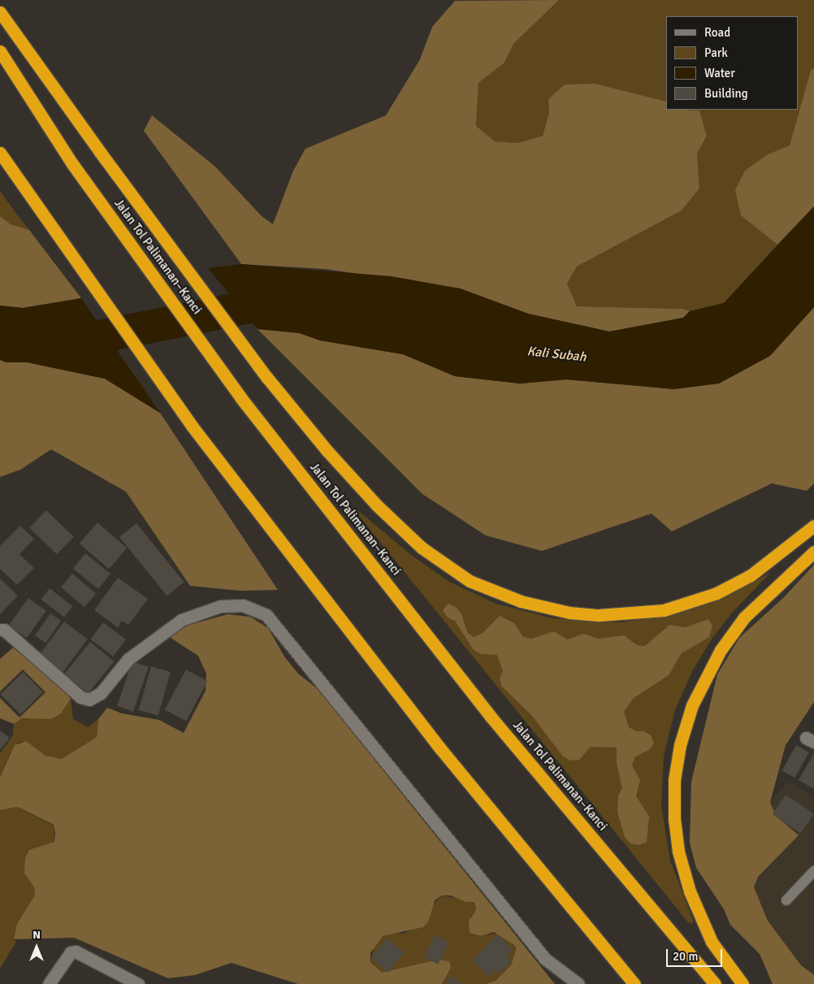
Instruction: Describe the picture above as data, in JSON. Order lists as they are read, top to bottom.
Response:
{
  "streets": {
    "highway": ["Jalan Tol Palimanan–Kanci"]
  },
  "water": ["Kali Subah"],
  "legend": [
    "Road",
    "Park",
    "Water",
    "Building"
  ],
  "scale_bar": "20 m",
  "north": "top"
}
